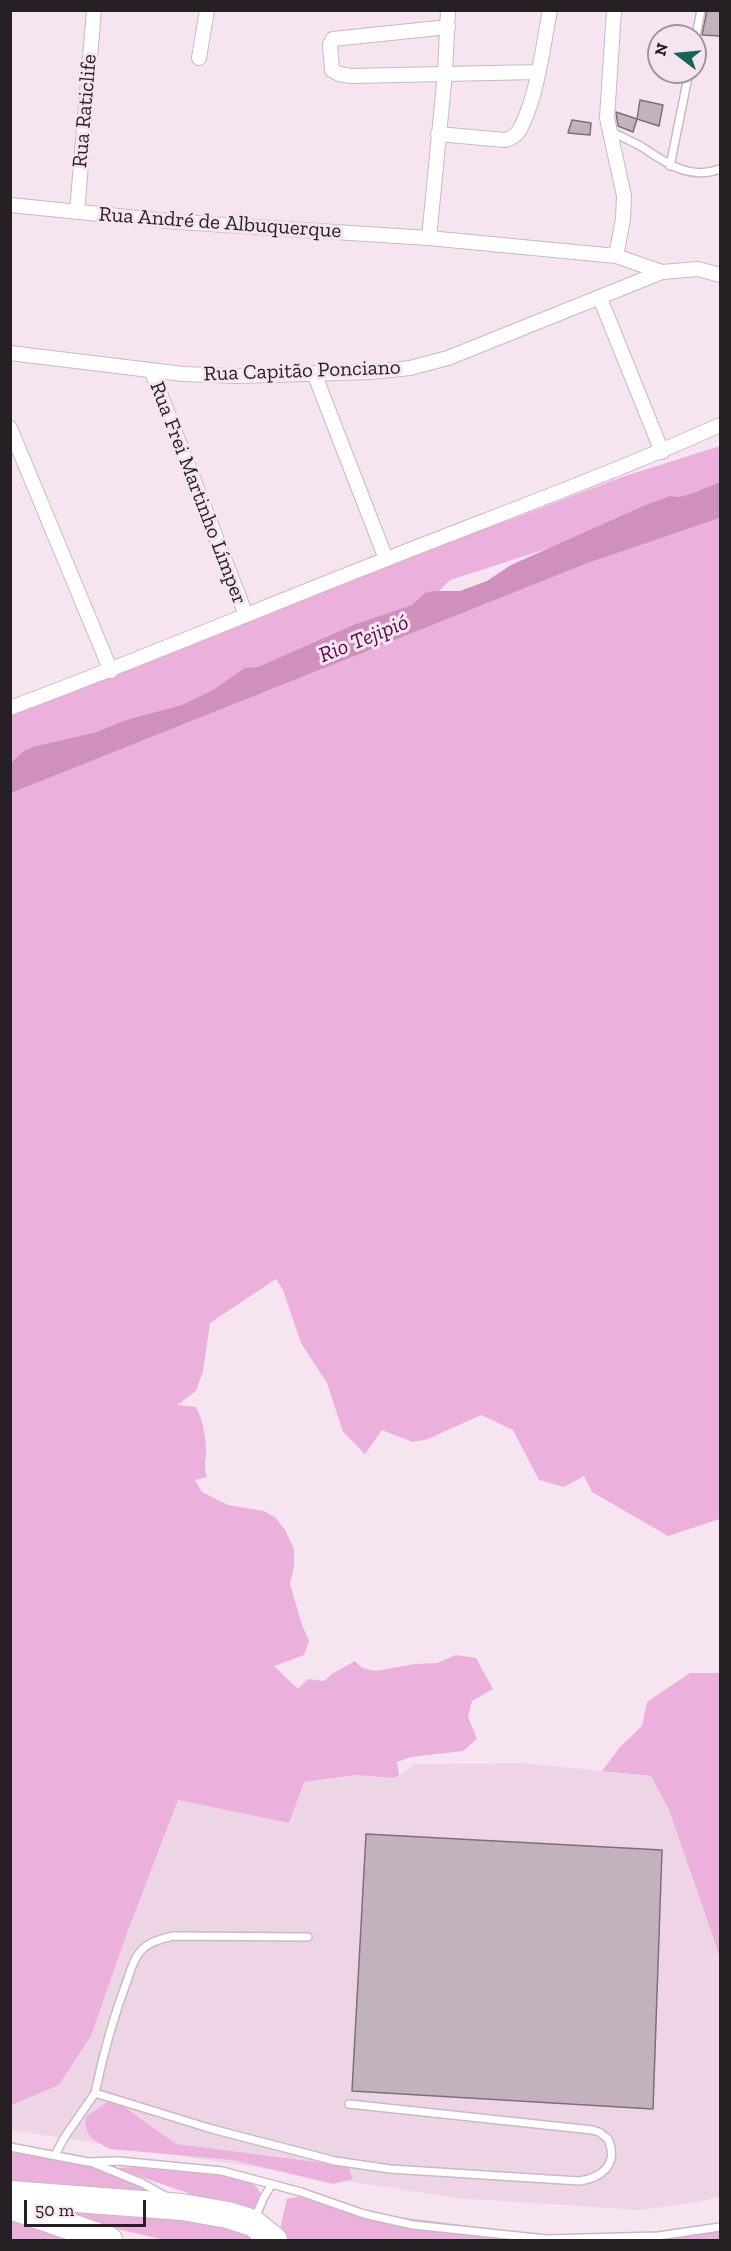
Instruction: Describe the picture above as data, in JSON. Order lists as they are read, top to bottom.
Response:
{
  "streets": {
    "street": [
      "Rua Raticlife",
      "Rua André de Albuquerque",
      "Rua Capitão Ponciano",
      "Rua Frei Martinho Límper"
    ]
  },
  "crossings": [
    ["Rua Raticlife", "Rua André de Albuquerque"],
    ["Rua André de Albuquerque", "Rua Capitão Ponciano"],
    ["Rua Capitão Ponciano", "Rua Frei Martinho Límper"]
  ],
  "water": ["Rio Tejipió"],
  "scale_bar": "50 m",
  "north": "left"
}
